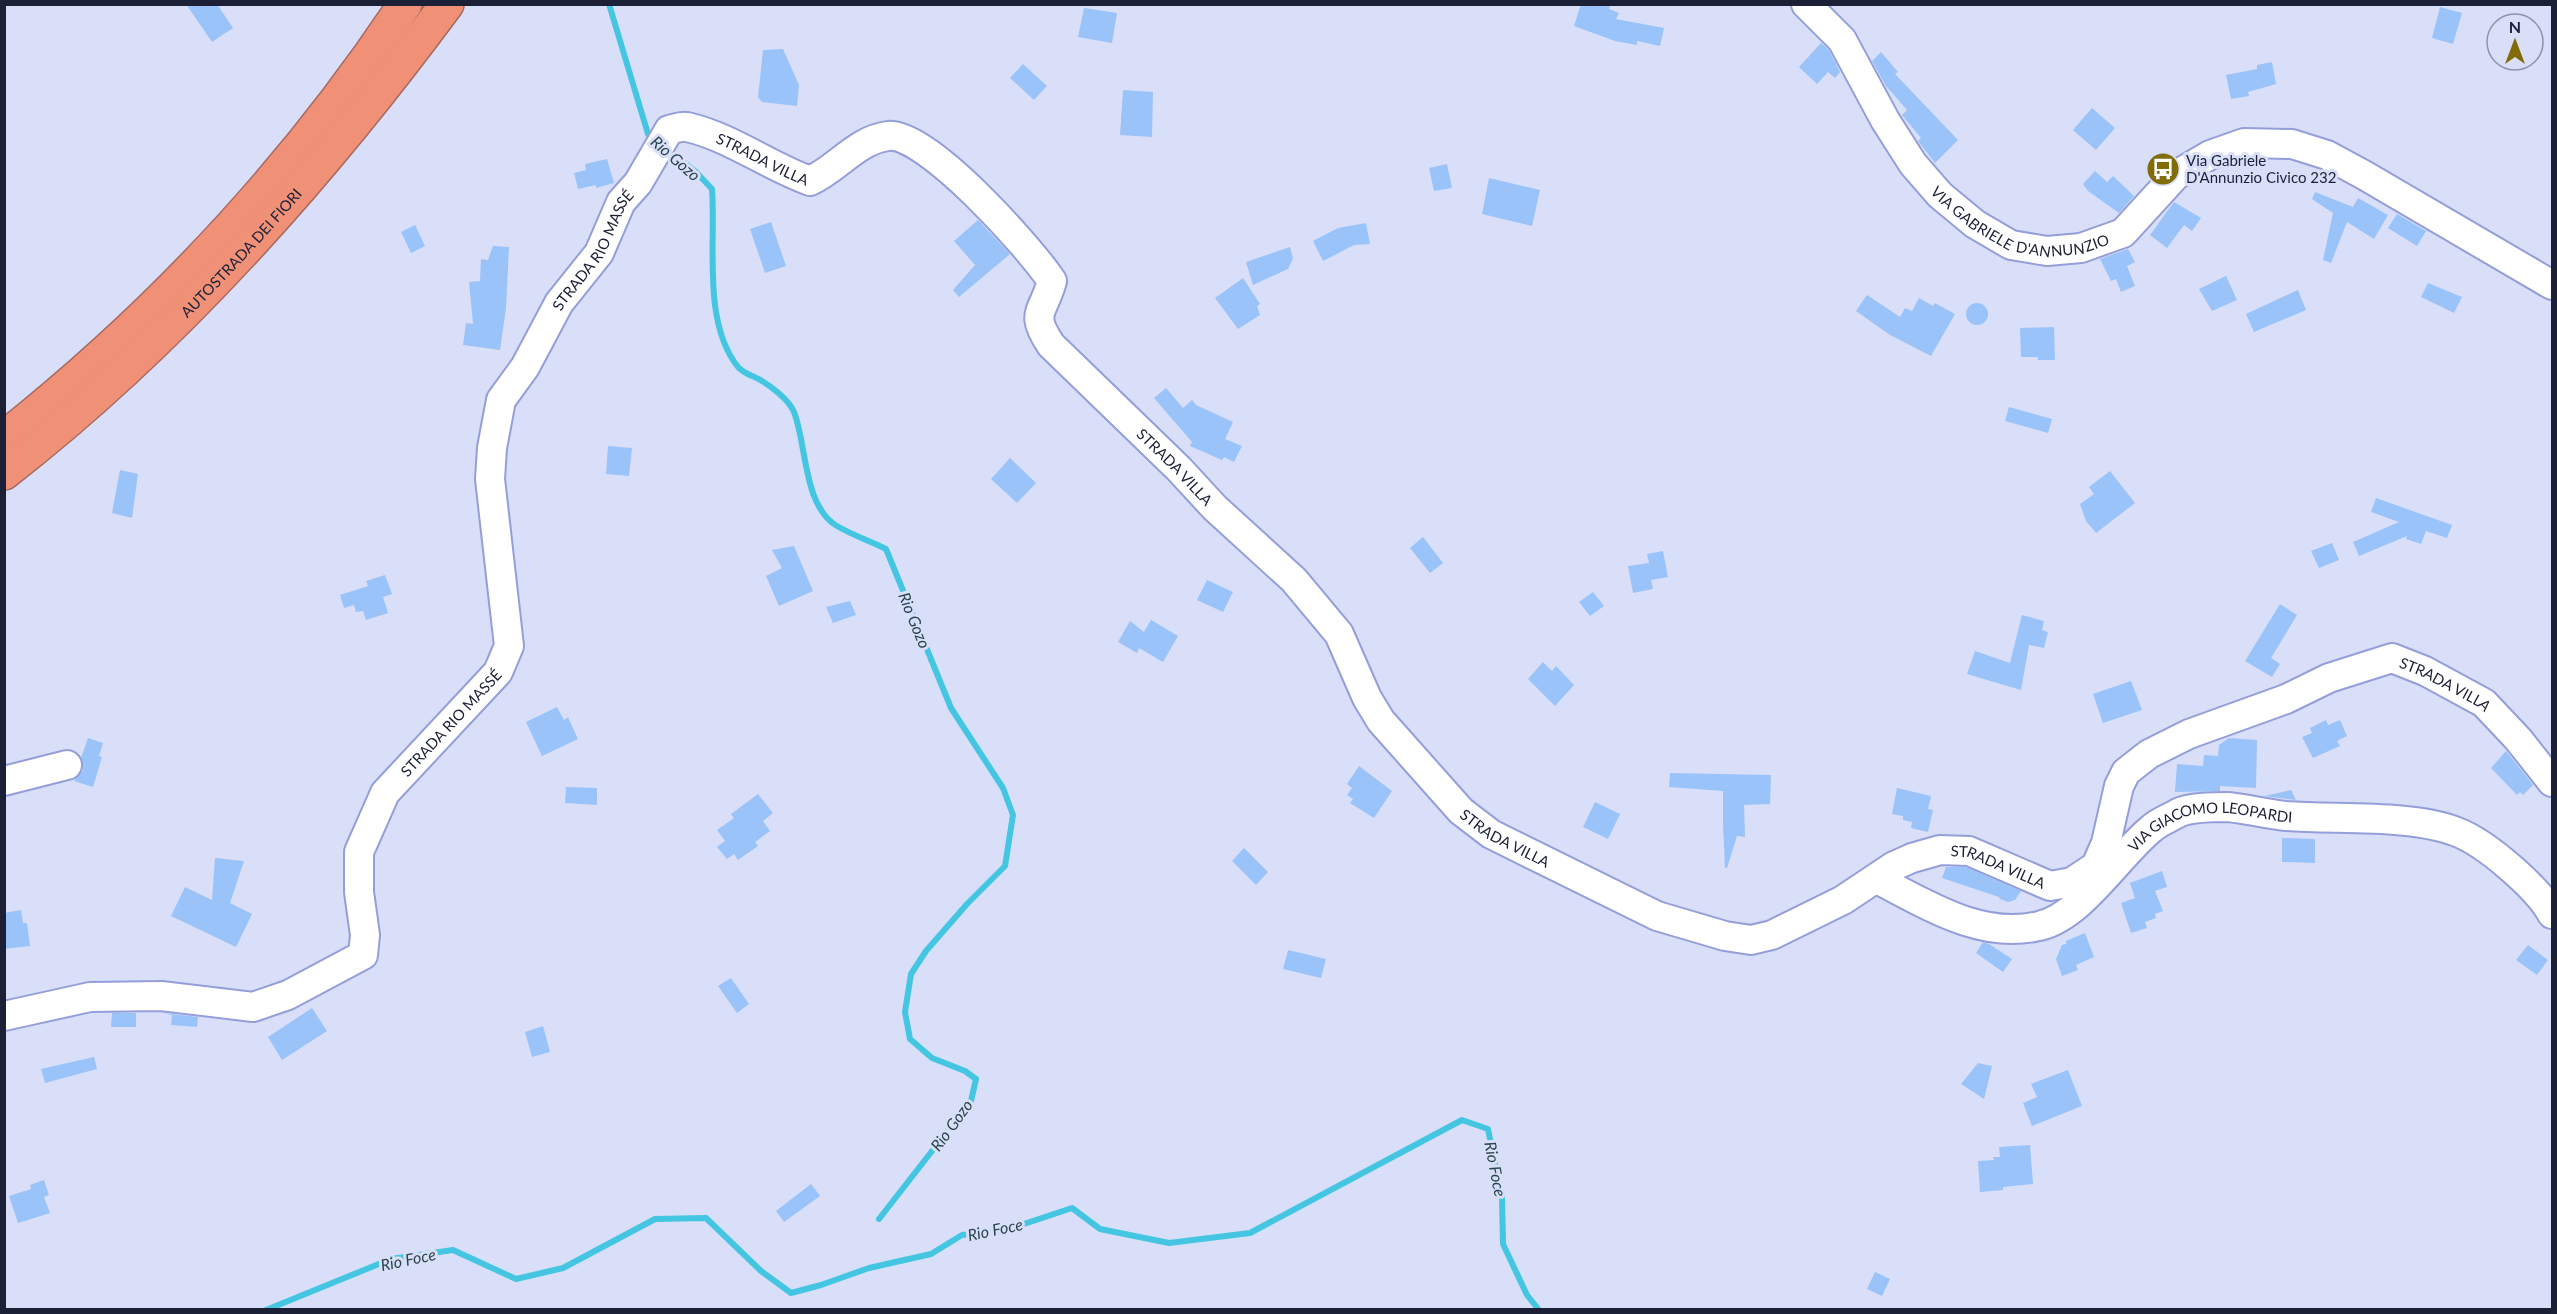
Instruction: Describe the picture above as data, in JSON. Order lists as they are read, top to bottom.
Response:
{
  "streets": {
    "highway": ["AUTOSTRADA DEI FIORI"],
    "street": [
      "STRADA VILLA",
      "VIA GABRIELE D'ANNUNZIO",
      "STRADA RIO MASSÉ",
      "VIA GIACOMO LEOPARDI"
    ]
  },
  "crossings": [
    ["STRADA VILLA", "STRADA RIO MASSÉ"],
    ["STRADA VILLA", "VIA GIACOMO LEOPARDI"]
  ],
  "water": ["Rio Gozo", "Rio Foce"],
  "places": {
    "bus stop": ["Via Gabriele D'Annunzio Civico 232"]
  },
  "north": "top"
}
